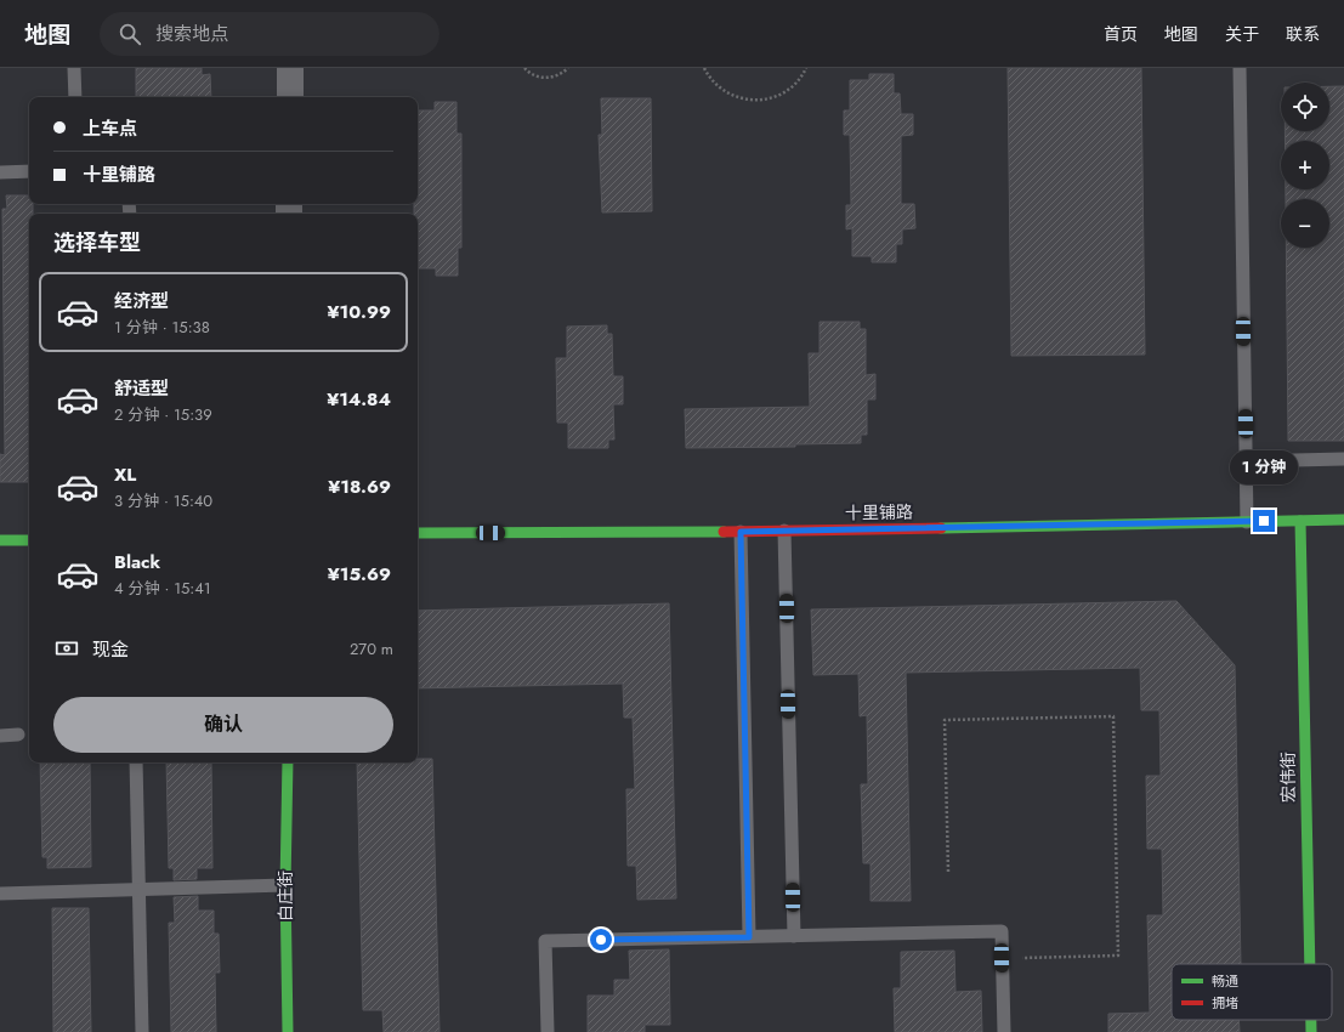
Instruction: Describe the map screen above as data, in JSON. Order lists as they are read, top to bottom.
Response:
{
  "streets": {
    "street": ["十里铺路", "宏伟街", "白庄街"]
  },
  "crossings": [
    ["十里铺路", "宏伟街"]
  ],
  "legend": ["畅通", "拥堵"],
  "page": {
    "header": "地图",
    "search": "搜索地点",
    "nav": [
      "首页",
      "地图",
      "关于",
      "联系"
    ],
    "map_buttons": ["+", "−"],
    "banner": ["上车点", "十里铺路"],
    "heading": "选择车型",
    "list": [
      {
        "name": "经济型",
        "note": "1 分钟 · 15:38",
        "value": "¥10.99"
      },
      {
        "name": "舒适型",
        "note": "2 分钟 · 15:39",
        "value": "¥14.84"
      },
      {
        "name": "XL",
        "note": "3 分钟 · 15:40",
        "value": "¥18.69"
      },
      {
        "name": "Black",
        "note": "4 分钟 · 15:41",
        "value": "¥15.69"
      }
    ],
    "bubble": "1 分钟",
    "pay": ["现金", "270 m"],
    "buttons": "确认"
  }
}
